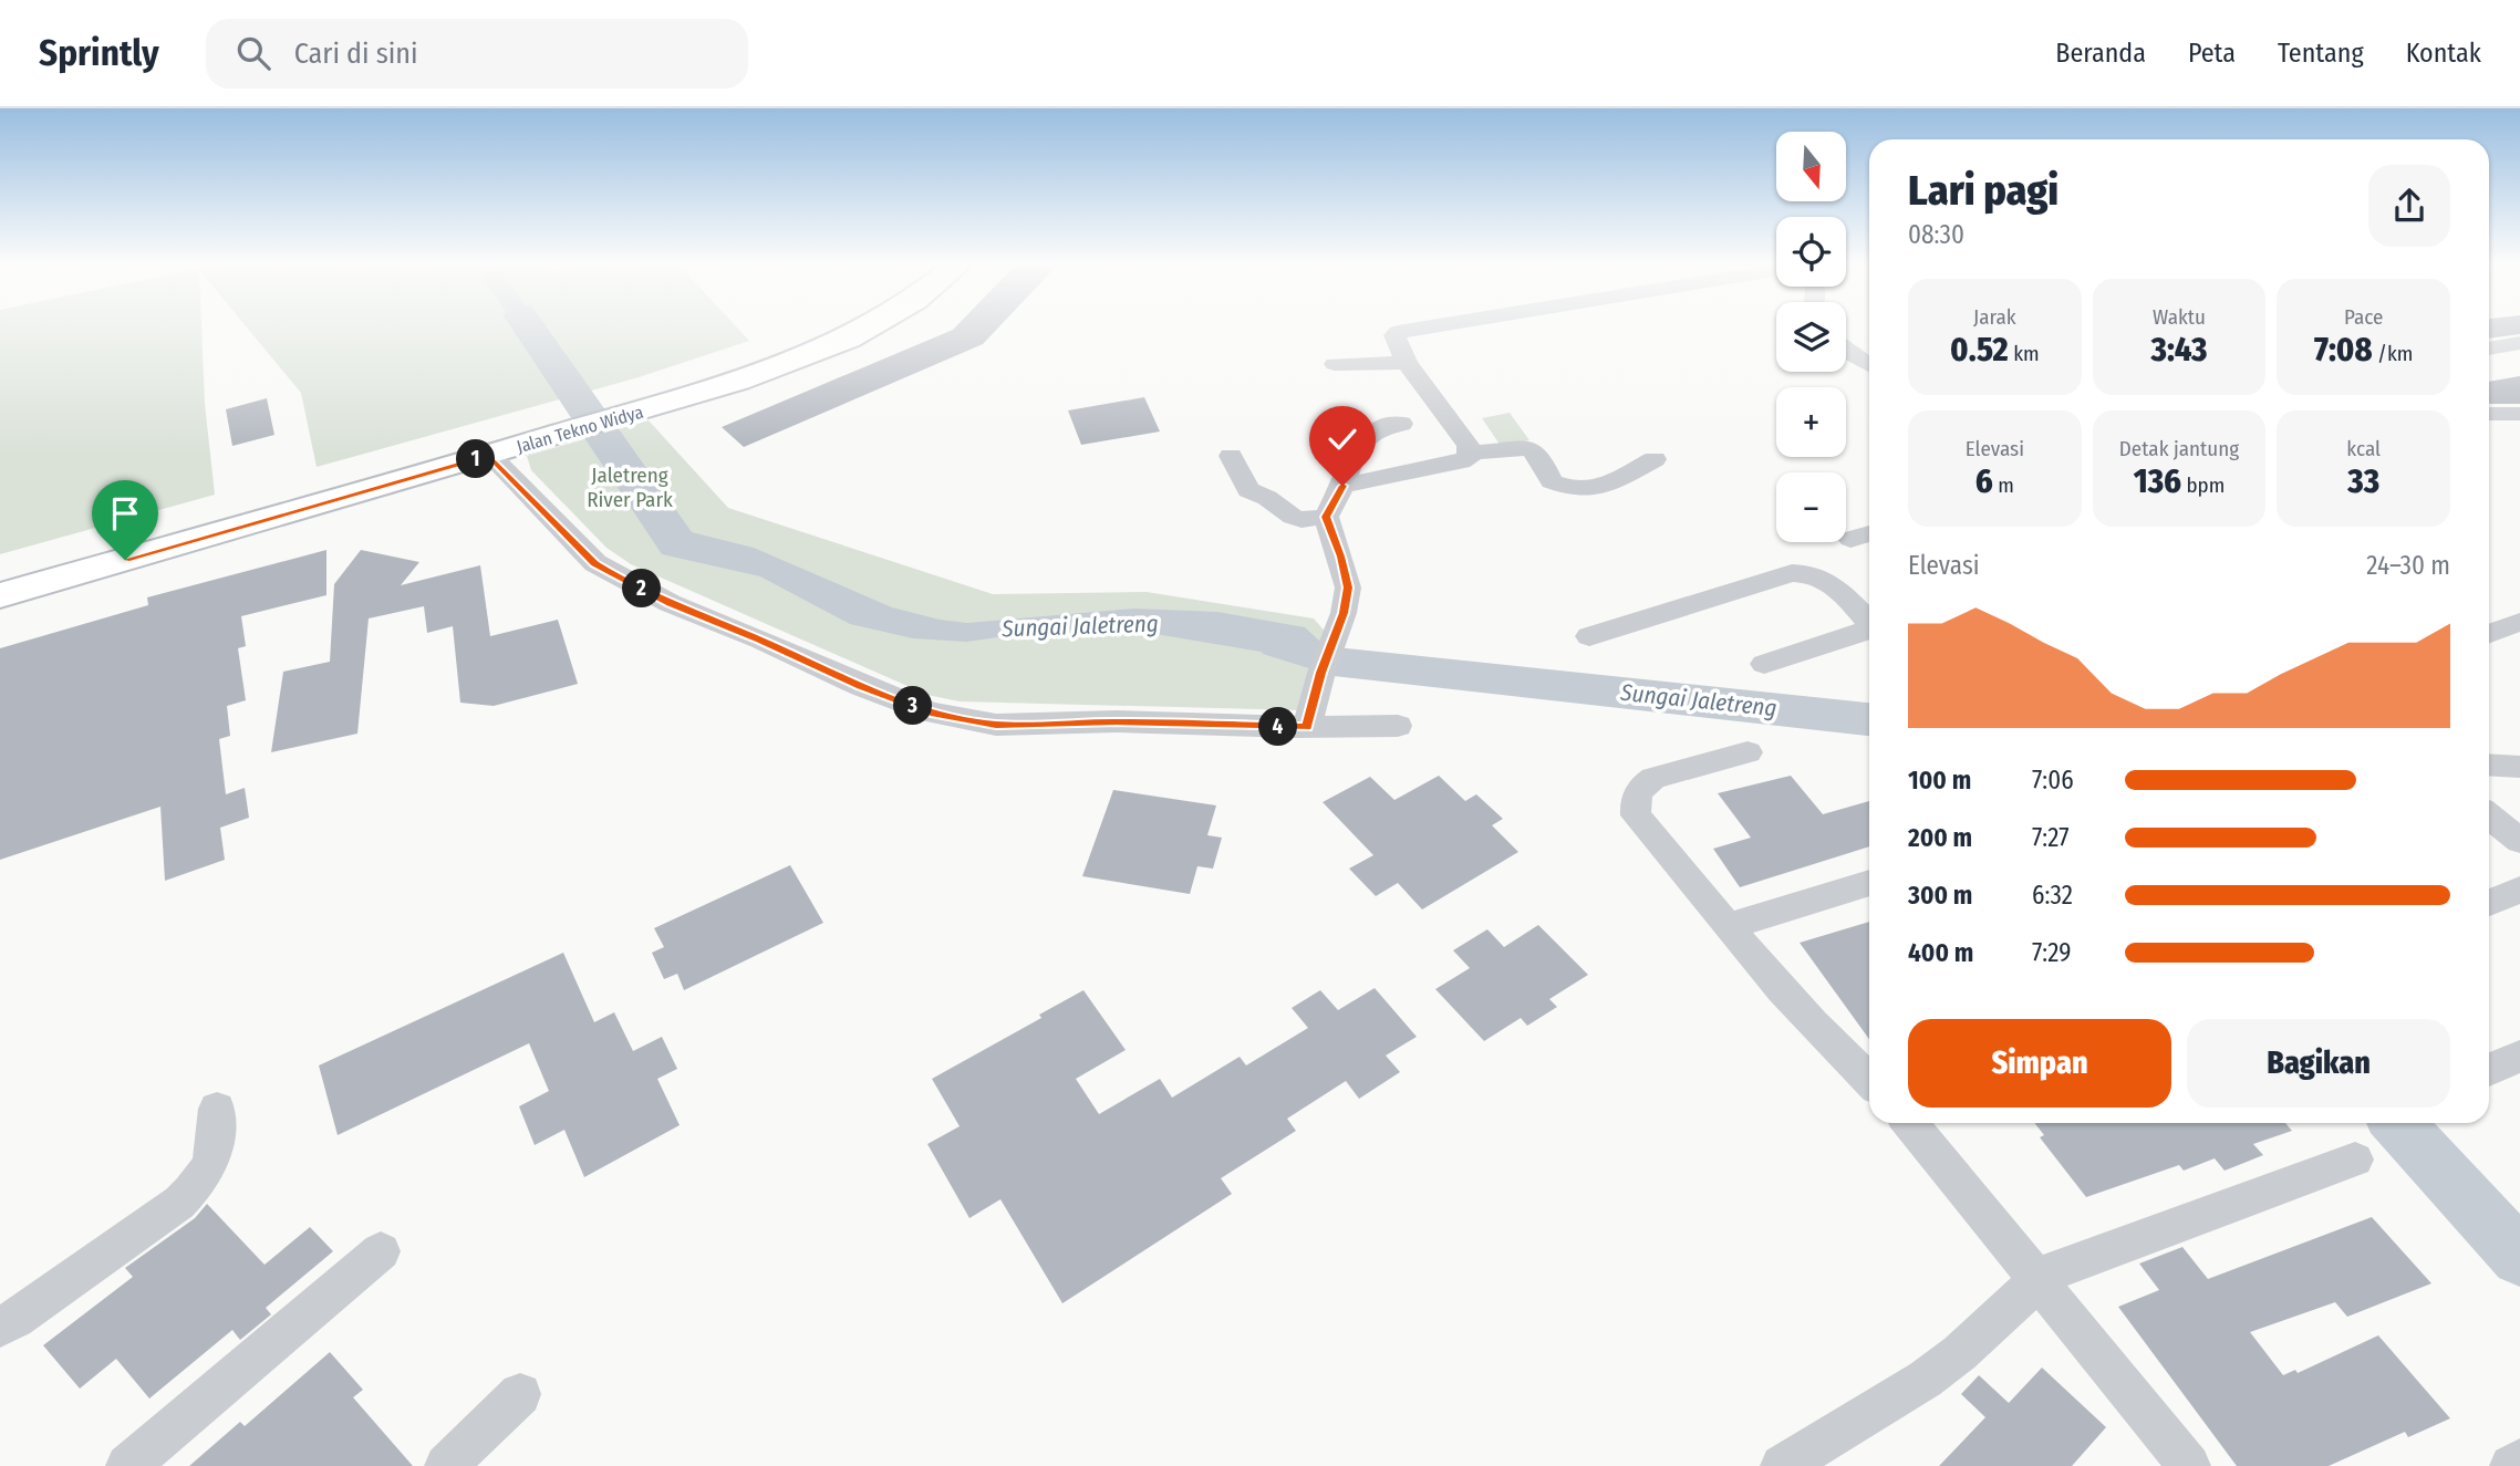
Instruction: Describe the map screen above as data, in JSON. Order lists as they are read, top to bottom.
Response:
{
  "streets": {
    "main road": ["Jalan Tekno Widya"]
  },
  "water": ["Sungai Jaletreng"],
  "parks": ["Jaletreng River Park"],
  "north": "bottom",
  "page": {
    "header": "Sprintly",
    "search": "Cari di sini",
    "nav": [
      "Beranda",
      "Peta",
      "Tentang",
      "Kontak"
    ],
    "map_buttons": ["+", "−"],
    "heading": ["Lari pagi", "08:30"],
    "stats": [
      ["Jarak", "0.52 km"],
      ["Waktu", "3:43"],
      ["Pace", "7:08 /km"],
      ["Elevasi", "6 m"],
      ["Detak jantung", "136 bpm"],
      ["kcal", "33"]
    ],
    "pins": [
      "1",
      "2",
      "3",
      "4"
    ],
    "chart": ["Elevasi", "24–30 m"],
    "list": [
      {
        "name": "100 m",
        "note": "7:06"
      },
      {
        "name": "200 m",
        "note": "7:27"
      },
      {
        "name": "300 m",
        "note": "6:32"
      },
      {
        "name": "400 m",
        "note": "7:29"
      }
    ],
    "buttons": ["Simpan", "Bagikan"]
  }
}
